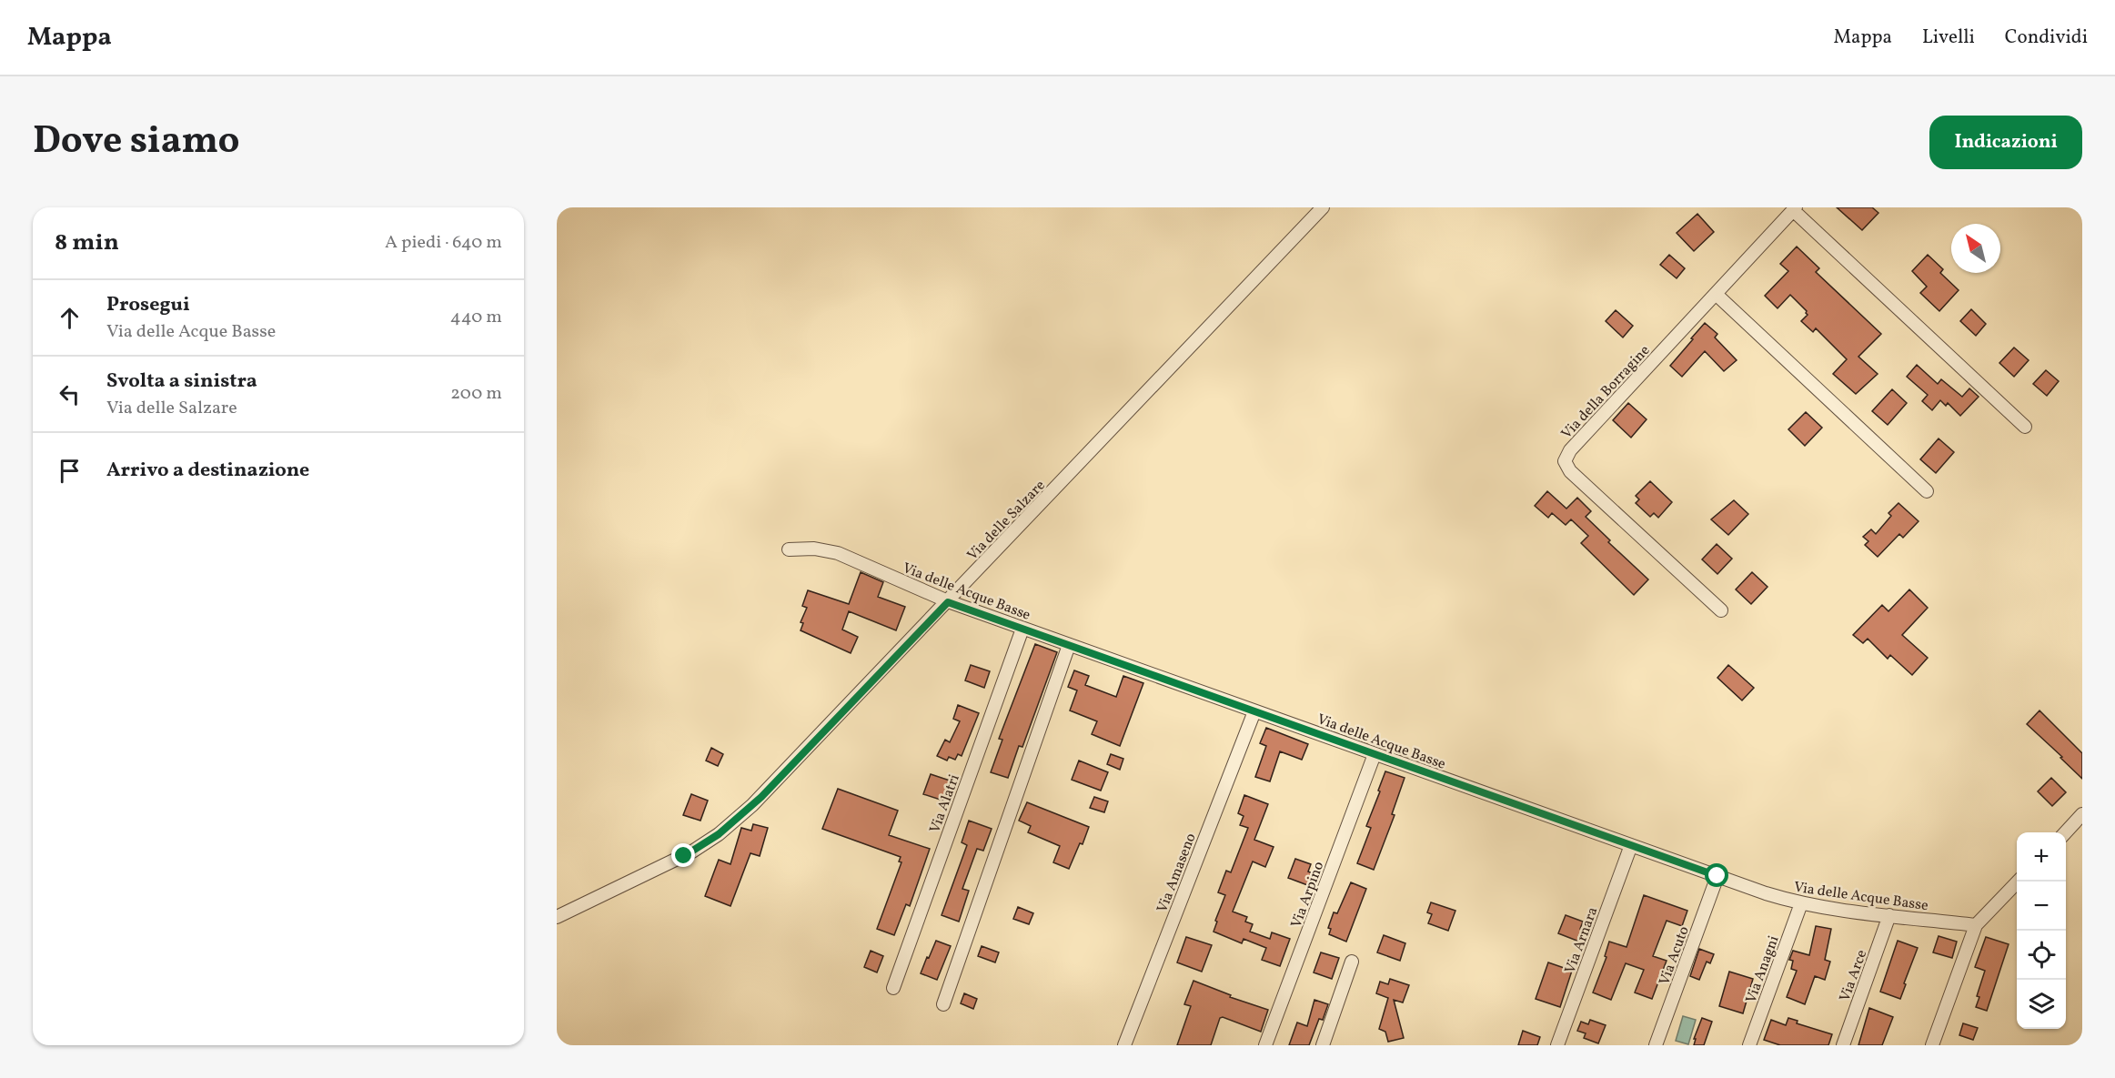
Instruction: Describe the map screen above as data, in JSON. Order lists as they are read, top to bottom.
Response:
{
  "streets": {
    "street": [
      "Via della Borragine",
      "Via delle Salzare",
      "Via delle Acque Basse",
      "Via Alatri",
      "Via Amaseno",
      "Via Arpino",
      "Via Arnara",
      "Via Acuto",
      "Via Anagni",
      "Via Arce"
    ]
  },
  "crossings": [
    ["Via delle Salzare", "Via delle Acque Basse"],
    ["Via delle Acque Basse", "Via Alatri"],
    ["Via delle Acque Basse", "Via Amaseno"],
    ["Via delle Acque Basse", "Via Arpino"],
    ["Via delle Acque Basse", "Via Arnara"],
    ["Via delle Acque Basse", "Via Acuto"],
    ["Via delle Acque Basse", "Via Anagni"],
    ["Via delle Acque Basse", "Via Arce"]
  ],
  "north": "top left",
  "page": {
    "header": "Mappa",
    "nav": ["Mappa", "Livelli", "Condividi"],
    "title": "Dove siamo",
    "buttons": "Indicazioni",
    "heading": ["8 min", "A piedi · 640 m"],
    "list": [
      ["Prosegui", "Via delle Acque Basse", "440 m"],
      ["Svolta a sinistra", "Via delle Salzare", "200 m"],
      "Arrivo a destinazione"
    ],
    "map_buttons": ["+", "−"]
  }
}
